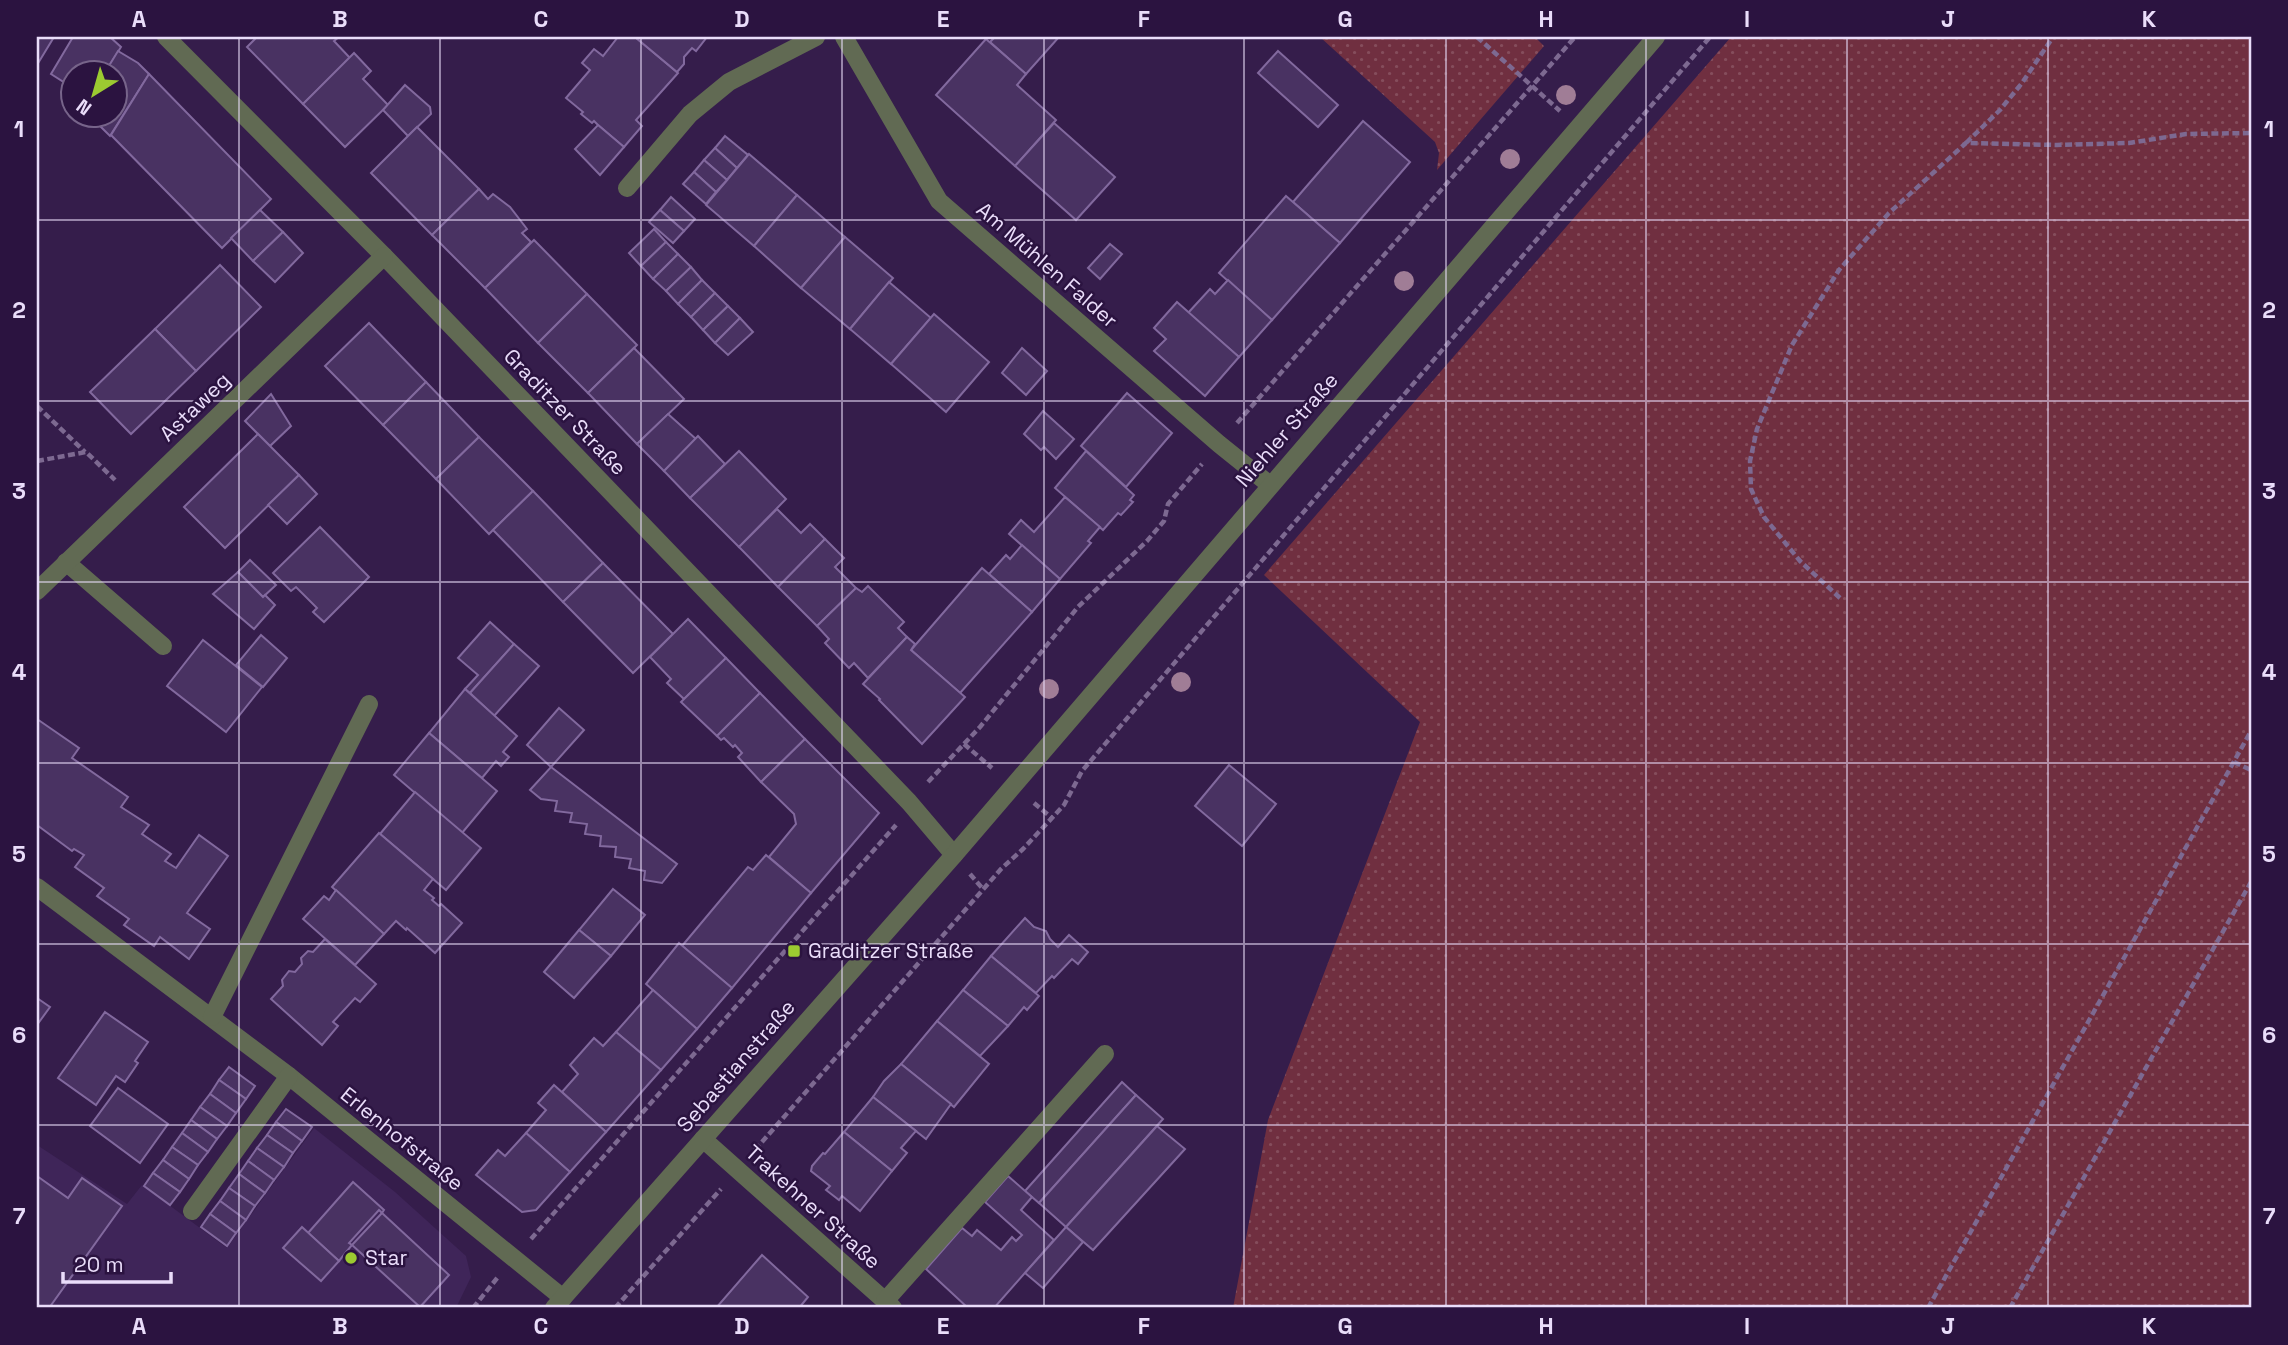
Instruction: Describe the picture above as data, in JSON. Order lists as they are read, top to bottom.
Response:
{
  "streets": {
    "street": [
      "Am Mühlen Falder",
      "Astaweg",
      "Graditzer Straße",
      "Niehler Straße",
      "Sebastianstraße",
      "Erlenhofstraße",
      "Trakehner Straße"
    ]
  },
  "crossings": [
    ["Am Mühlen Falder", "Niehler Straße"],
    ["Astaweg", "Graditzer Straße"],
    ["Graditzer Straße", "Niehler Straße"],
    ["Graditzer Straße", "Sebastianstraße"],
    ["Niehler Straße", "Sebastianstraße"],
    ["Sebastianstraße", "Erlenhofstraße"],
    ["Sebastianstraße", "Trakehner Straße"]
  ],
  "places": {
    "transit": ["Graditzer Straße"],
    "other": ["Star"]
  },
  "scale_bar": "20 m",
  "north": "bottom left",
  "grid": {
    "columns": [
      "A",
      "B",
      "C",
      "D",
      "E",
      "F",
      "G",
      "H",
      "I",
      "J",
      "K"
    ],
    "rows": [
      "1",
      "2",
      "3",
      "4",
      "5",
      "6",
      "7"
    ]
  }
}
